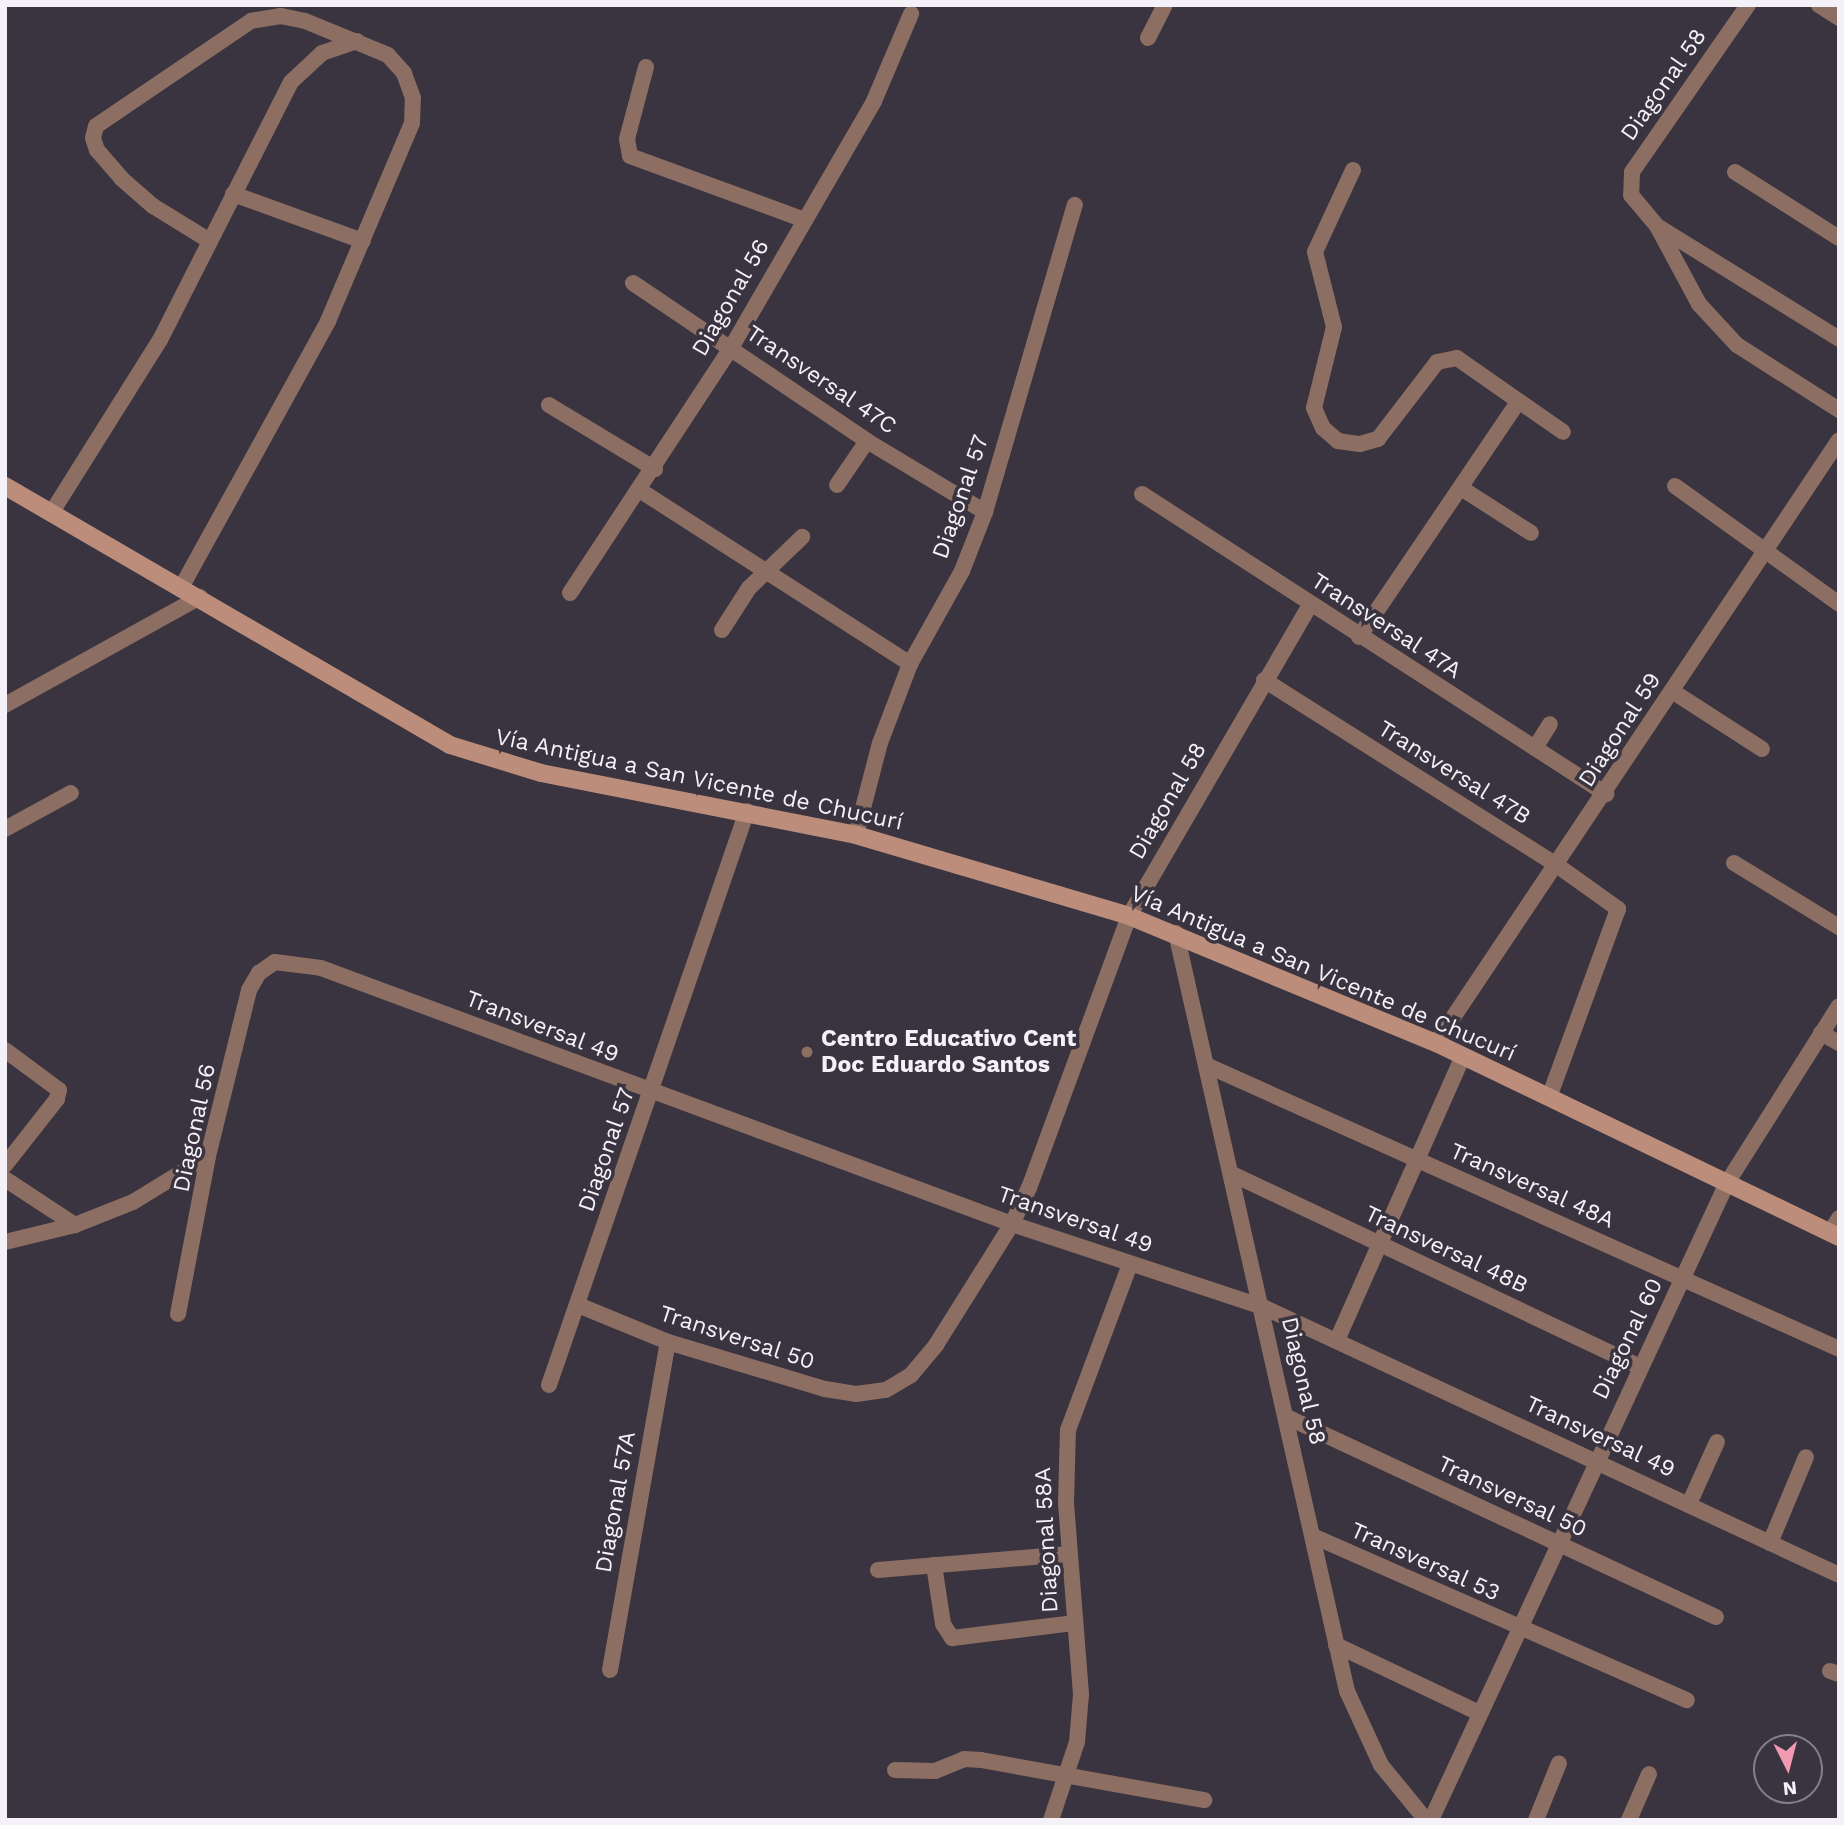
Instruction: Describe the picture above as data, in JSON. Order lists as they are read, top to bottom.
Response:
{
  "streets": {
    "main road": ["Vía Antigua a San Vicente de Chucurí"],
    "street": [
      "Diagonal 58",
      "Diagonal 56",
      "Transversal 47C",
      "Diagonal 57",
      "Transversal 47A",
      "Diagonal 59",
      "Transversal 47B",
      "Transversal 49",
      "Transversal 48A",
      "Transversal 48B",
      "Transversal 50",
      "Diagonal 60",
      "Diagonal 57A",
      "Diagonal 58A",
      "Transversal 53"
    ]
  },
  "crossings": [
    ["Diagonal 58", "Transversal 47A"],
    ["Diagonal 58", "Transversal 47B"],
    ["Diagonal 58", "Vía Antigua a San Vicente de Chucurí"],
    ["Diagonal 58", "Transversal 49"],
    ["Diagonal 58", "Transversal 48A"],
    ["Diagonal 58", "Transversal 48B"],
    ["Diagonal 58", "Transversal 50"],
    ["Diagonal 58", "Diagonal 60"],
    ["Diagonal 58", "Transversal 53"],
    ["Diagonal 56", "Transversal 47C"],
    ["Diagonal 56", "Transversal 49"],
    ["Transversal 47C", "Diagonal 57"],
    ["Diagonal 57", "Vía Antigua a San Vicente de Chucurí"],
    ["Diagonal 57", "Transversal 49"],
    ["Diagonal 57", "Transversal 50"],
    ["Transversal 47A", "Diagonal 59"],
    ["Diagonal 59", "Transversal 47B"],
    ["Diagonal 59", "Vía Antigua a San Vicente de Chucurí"],
    ["Transversal 47B", "Vía Antigua a San Vicente de Chucurí"],
    ["Vía Antigua a San Vicente de Chucurí", "Diagonal 60"],
    ["Transversal 49", "Diagonal 60"],
    ["Transversal 49", "Diagonal 58A"],
    ["Transversal 48A", "Diagonal 60"],
    ["Transversal 48B", "Diagonal 60"],
    ["Transversal 50", "Diagonal 60"],
    ["Transversal 50", "Diagonal 57A"],
    ["Diagonal 60", "Transversal 53"]
  ],
  "places": ["Centro Educativo Cent Doc Eduardo Santos"],
  "north": "bottom"
}
